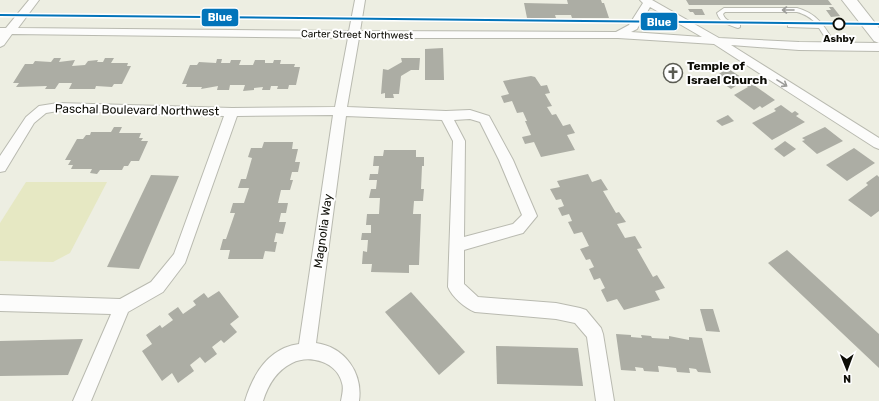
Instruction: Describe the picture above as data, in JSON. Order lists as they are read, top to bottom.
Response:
{
  "streets": {
    "street": ["Carter Street Northwest", "Paschal Boulevard Northwest", "Magnolia Way"]
  },
  "crossings": [
    ["Carter Street Northwest", "Magnolia Way"],
    ["Paschal Boulevard Northwest", "Magnolia Way"]
  ],
  "places": {
    "other": ["Ashby"],
    "church": ["Temple of Israel Church"]
  },
  "lines": ["transit line Blue"],
  "north": "bottom"
}
